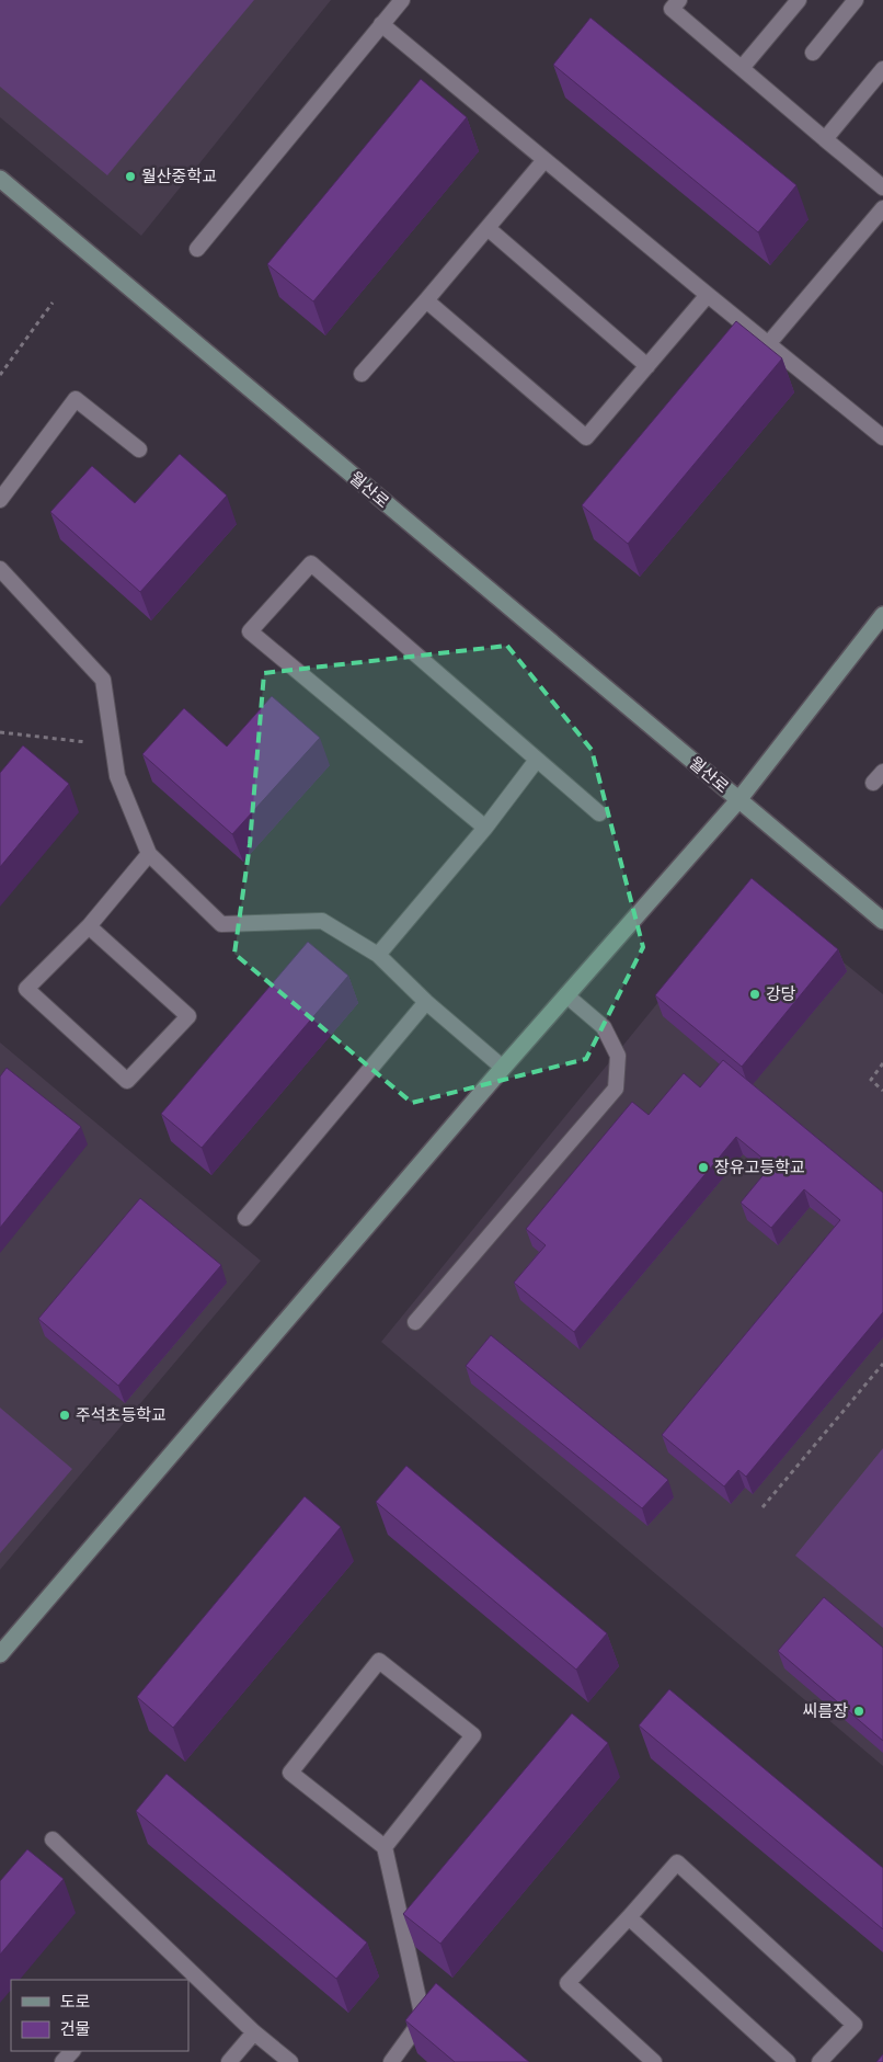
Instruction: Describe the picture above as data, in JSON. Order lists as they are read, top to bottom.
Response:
{
  "streets": {
    "street": ["월산로"]
  },
  "places": [
    "월산중학교",
    "강당",
    "장유고등학교",
    "주석초등학교",
    "씨름장"
  ],
  "legend": ["도로", "건물"]
}
